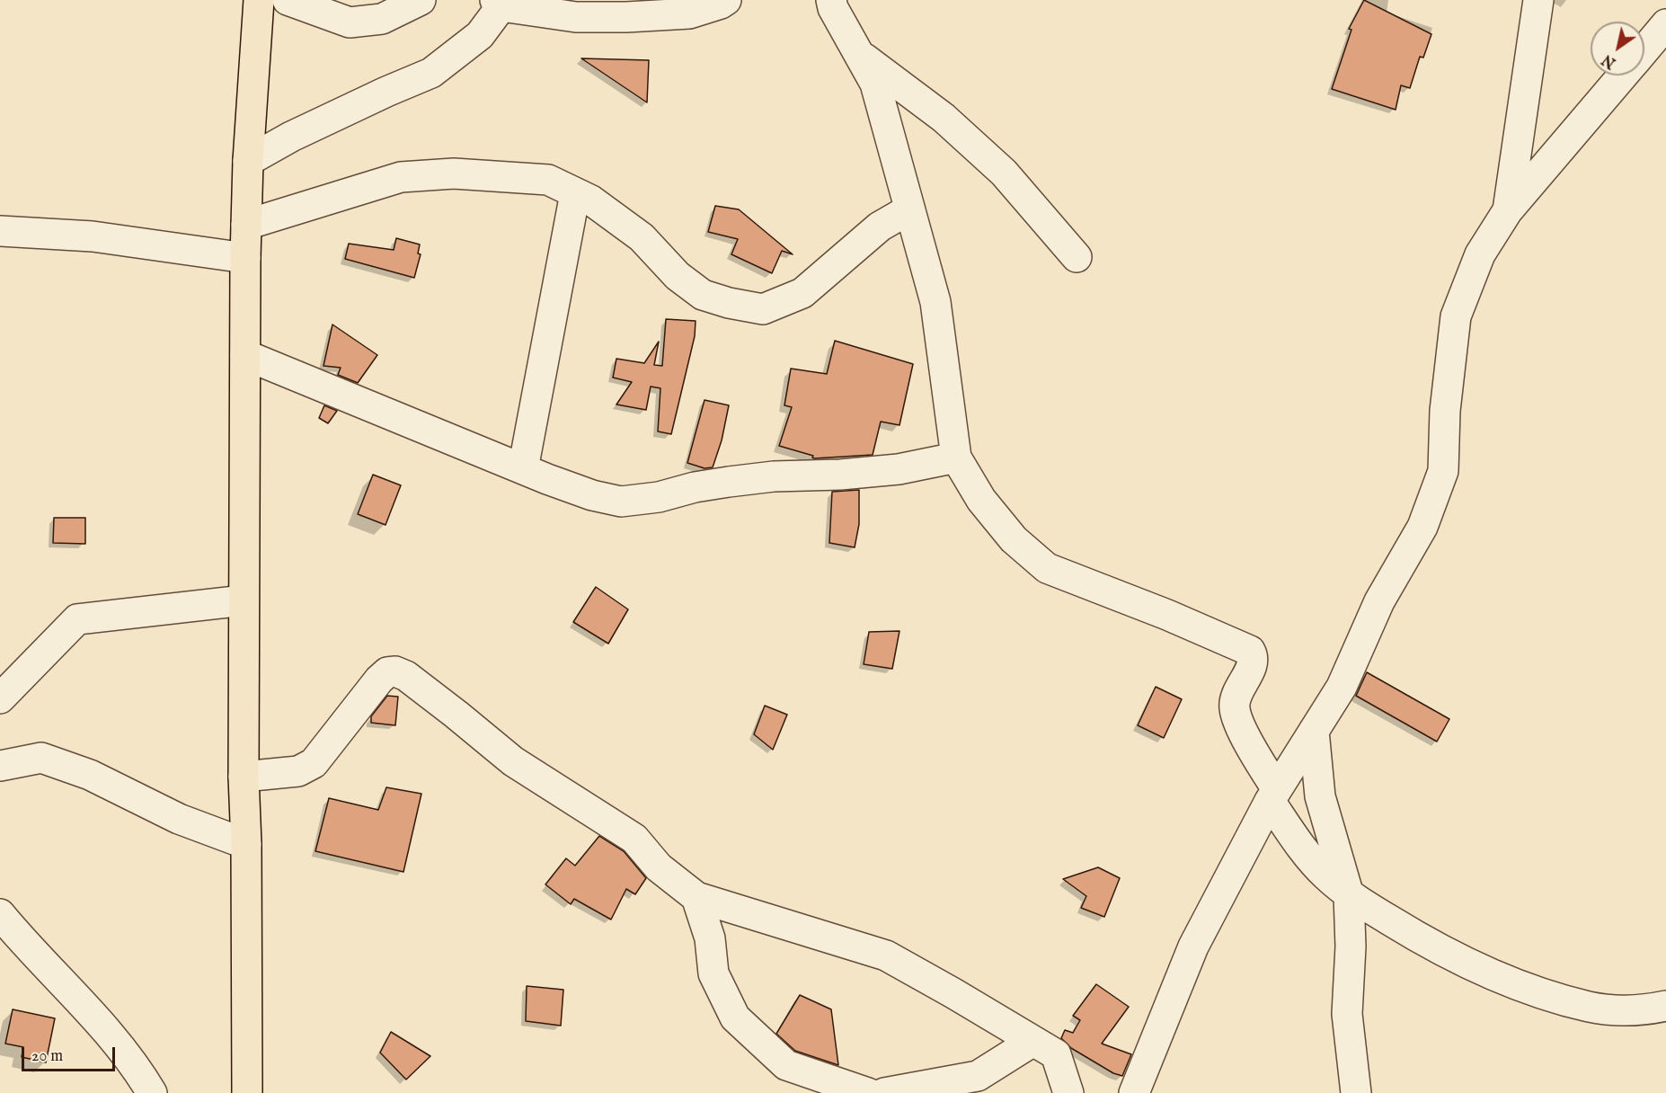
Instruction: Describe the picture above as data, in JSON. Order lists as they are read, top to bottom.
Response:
{
  "scale_bar": "20 m",
  "north": "bottom left"
}
